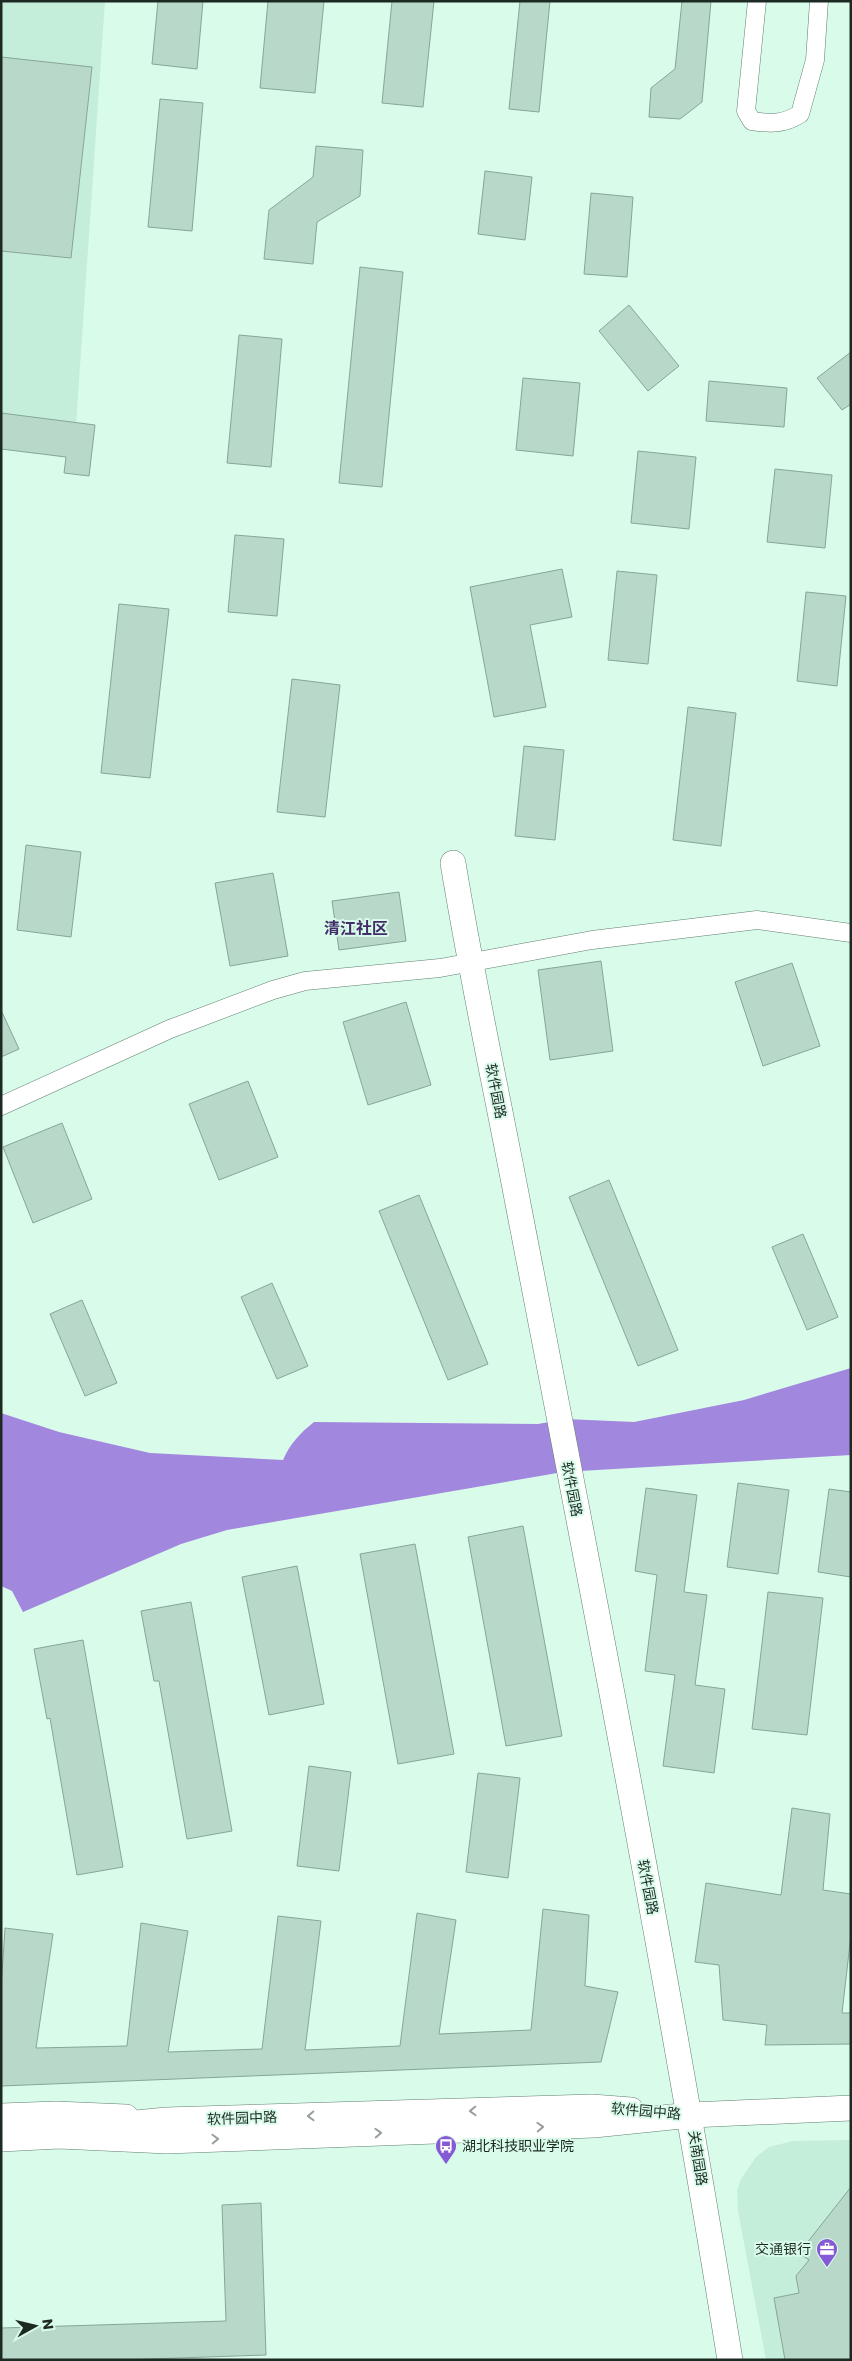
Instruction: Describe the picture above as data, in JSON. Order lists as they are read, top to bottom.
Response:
{
  "streets": {
    "main road": ["软件园路", "软件园中路", "关南园路"]
  },
  "crossings": [
    ["软件园路", "软件园中路"],
    ["软件园路", "关南园路"],
    ["软件园中路", "关南园路"]
  ],
  "districts": ["清江社区"],
  "places": {
    "bus stop": ["湖北科技职业学院"],
    "office": ["交通银行"]
  },
  "north": "right"
}
